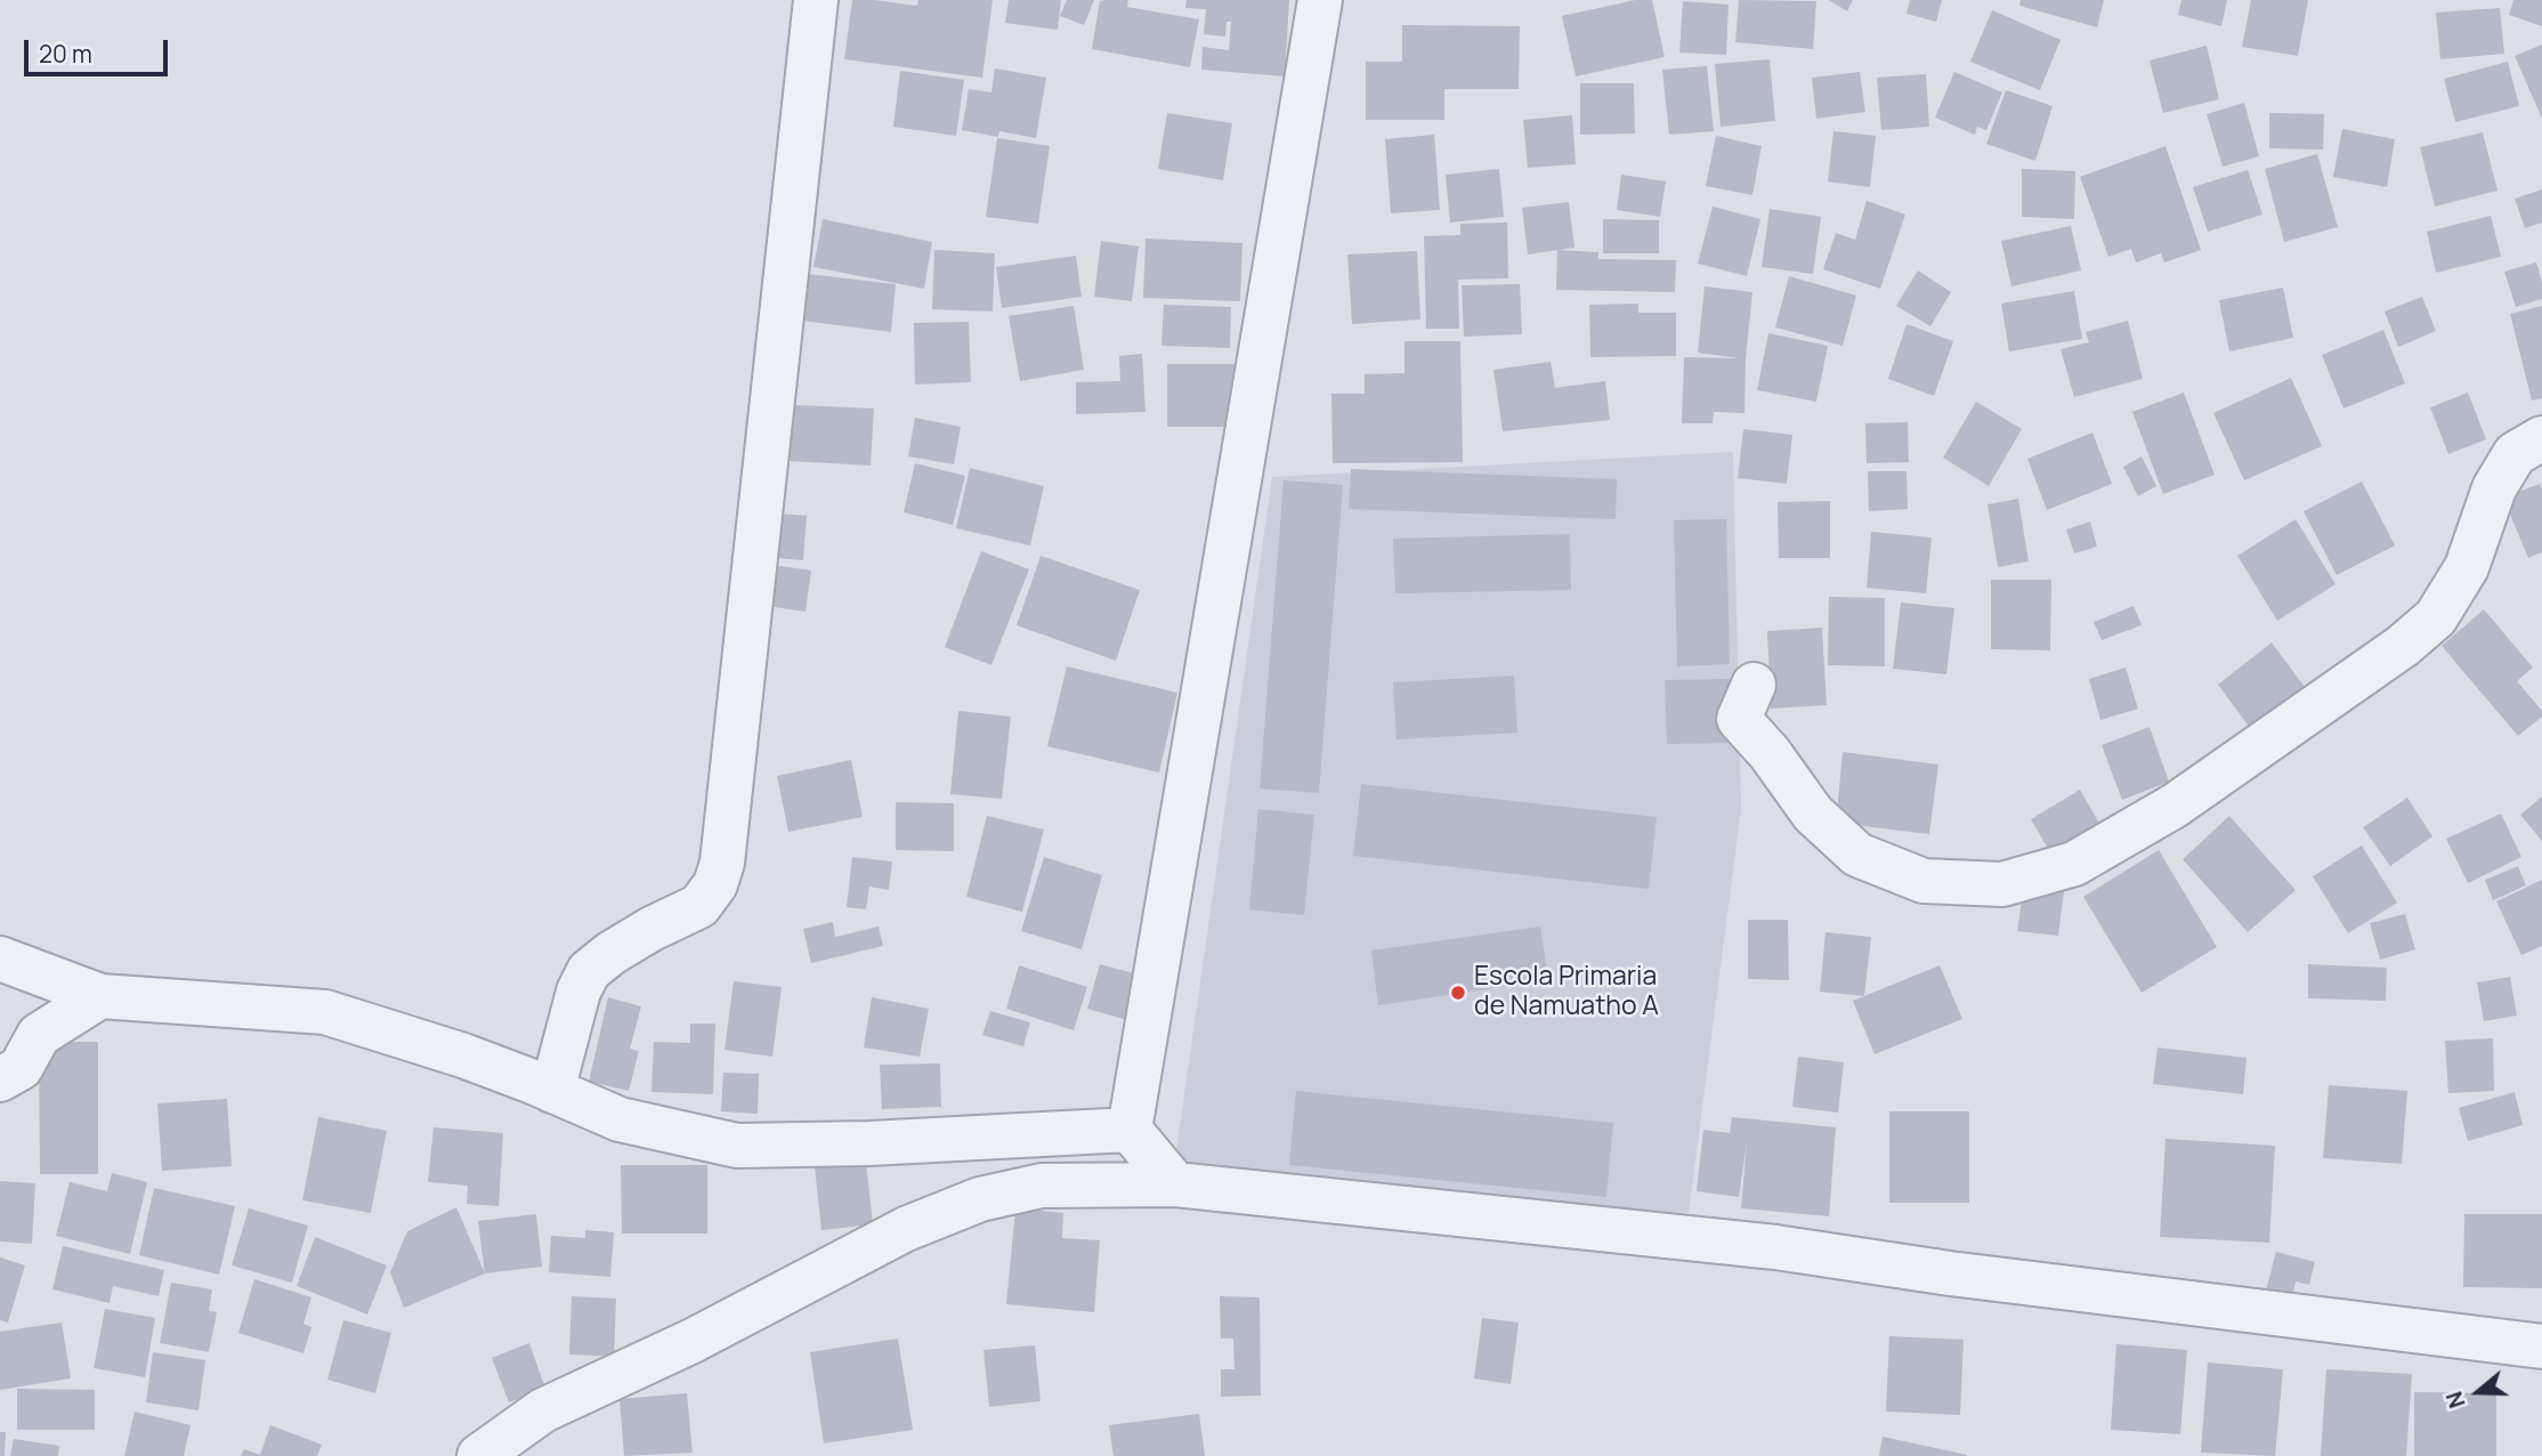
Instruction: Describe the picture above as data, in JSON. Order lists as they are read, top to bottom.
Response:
{
  "places": ["Escola Primaria de Namuatho A"],
  "scale_bar": "20 m",
  "north": "left"
}
